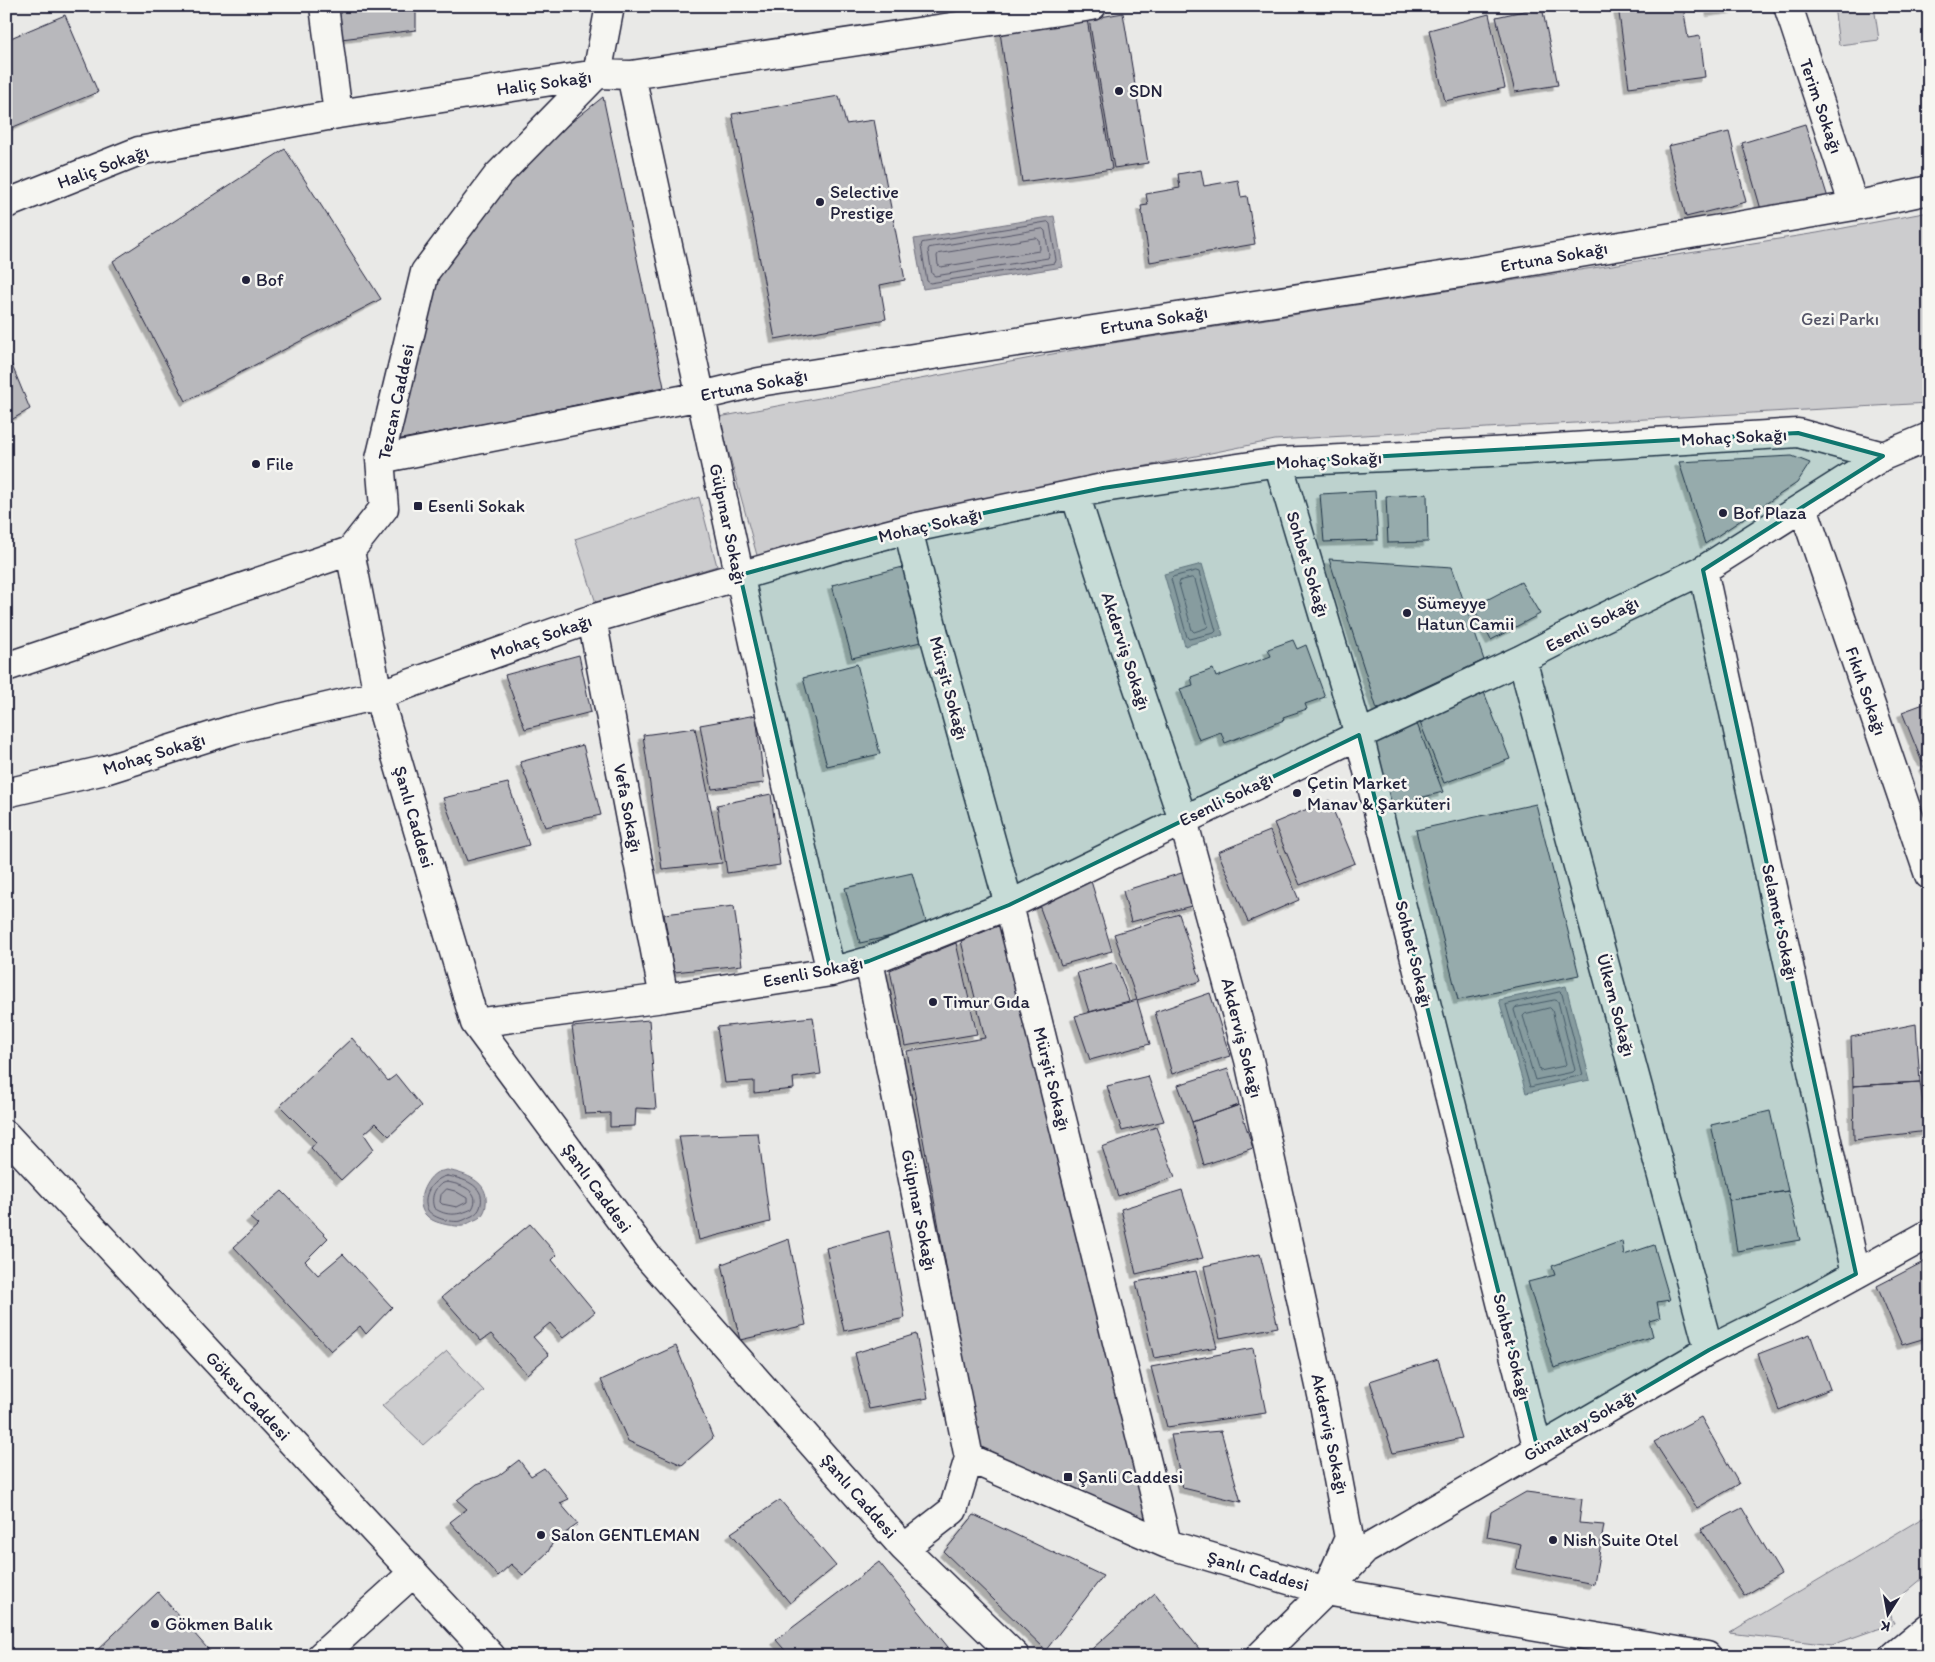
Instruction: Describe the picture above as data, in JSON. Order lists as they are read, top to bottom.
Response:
{
  "streets": {
    "street": [
      "Haliç Sokağı",
      "Terim Sokağı",
      "Ertuna Sokağı",
      "Tezcan Caddesi",
      "Mohaç Sokağı",
      "Gülpınar Sokağı",
      "Sohbet Sokağı",
      "Esenli Sokağı",
      "Akderviş Sokağı",
      "Mürşit Sokağı",
      "Fıkıh Sokağı",
      "Vefa Sokağı",
      "Şanlı Caddesi",
      "Selamet Sokağı",
      "Ülkem Sokağı",
      "Göksu Caddesi",
      "Günaltay Sokağı"
    ]
  },
  "crossings": [
    ["Haliç Sokağı", "Tezcan Caddesi"],
    ["Haliç Sokağı", "Gülpınar Sokağı"],
    ["Terim Sokağı", "Ertuna Sokağı"],
    ["Ertuna Sokağı", "Tezcan Caddesi"],
    ["Ertuna Sokağı", "Gülpınar Sokağı"],
    ["Tezcan Caddesi", "Şanlı Caddesi"],
    ["Mohaç Sokağı", "Gülpınar Sokağı"],
    ["Mohaç Sokağı", "Sohbet Sokağı"],
    ["Mohaç Sokağı", "Esenli Sokağı"],
    ["Mohaç Sokağı", "Akderviş Sokağı"],
    ["Mohaç Sokağı", "Mürşit Sokağı"],
    ["Mohaç Sokağı", "Vefa Sokağı"],
    ["Mohaç Sokağı", "Şanlı Caddesi"],
    ["Gülpınar Sokağı", "Esenli Sokağı"],
    ["Gülpınar Sokağı", "Şanlı Caddesi"],
    ["Sohbet Sokağı", "Esenli Sokağı"],
    ["Sohbet Sokağı", "Günaltay Sokağı"],
    ["Esenli Sokağı", "Akderviş Sokağı"],
    ["Esenli Sokağı", "Mürşit Sokağı"],
    ["Esenli Sokağı", "Fıkıh Sokağı"],
    ["Esenli Sokağı", "Vefa Sokağı"],
    ["Esenli Sokağı", "Şanlı Caddesi"],
    ["Esenli Sokağı", "Selamet Sokağı"],
    ["Esenli Sokağı", "Ülkem Sokağı"],
    ["Akderviş Sokağı", "Şanlı Caddesi"],
    ["Akderviş Sokağı", "Günaltay Sokağı"],
    ["Mürşit Sokağı", "Şanlı Caddesi"],
    ["Şanlı Caddesi", "Günaltay Sokağı"],
    ["Selamet Sokağı", "Günaltay Sokağı"],
    ["Ülkem Sokağı", "Günaltay Sokağı"]
  ],
  "parks": ["Gezi Parkı"],
  "places": {
    "other": [
      "SDN",
      "Selective Prestige",
      "Bof",
      "File",
      "Bof Plaza",
      "Sümeyye Hatun Camii",
      "Çetin Market Manav & Şarküteri",
      "Timur Gıda",
      "Salon GENTLEMAN",
      "Nish Suite Otel",
      "Gökmen Balık"
    ],
    "transit": ["Esenli Sokak", "Şanli Caddesi"]
  },
  "north": "bottom"
}
